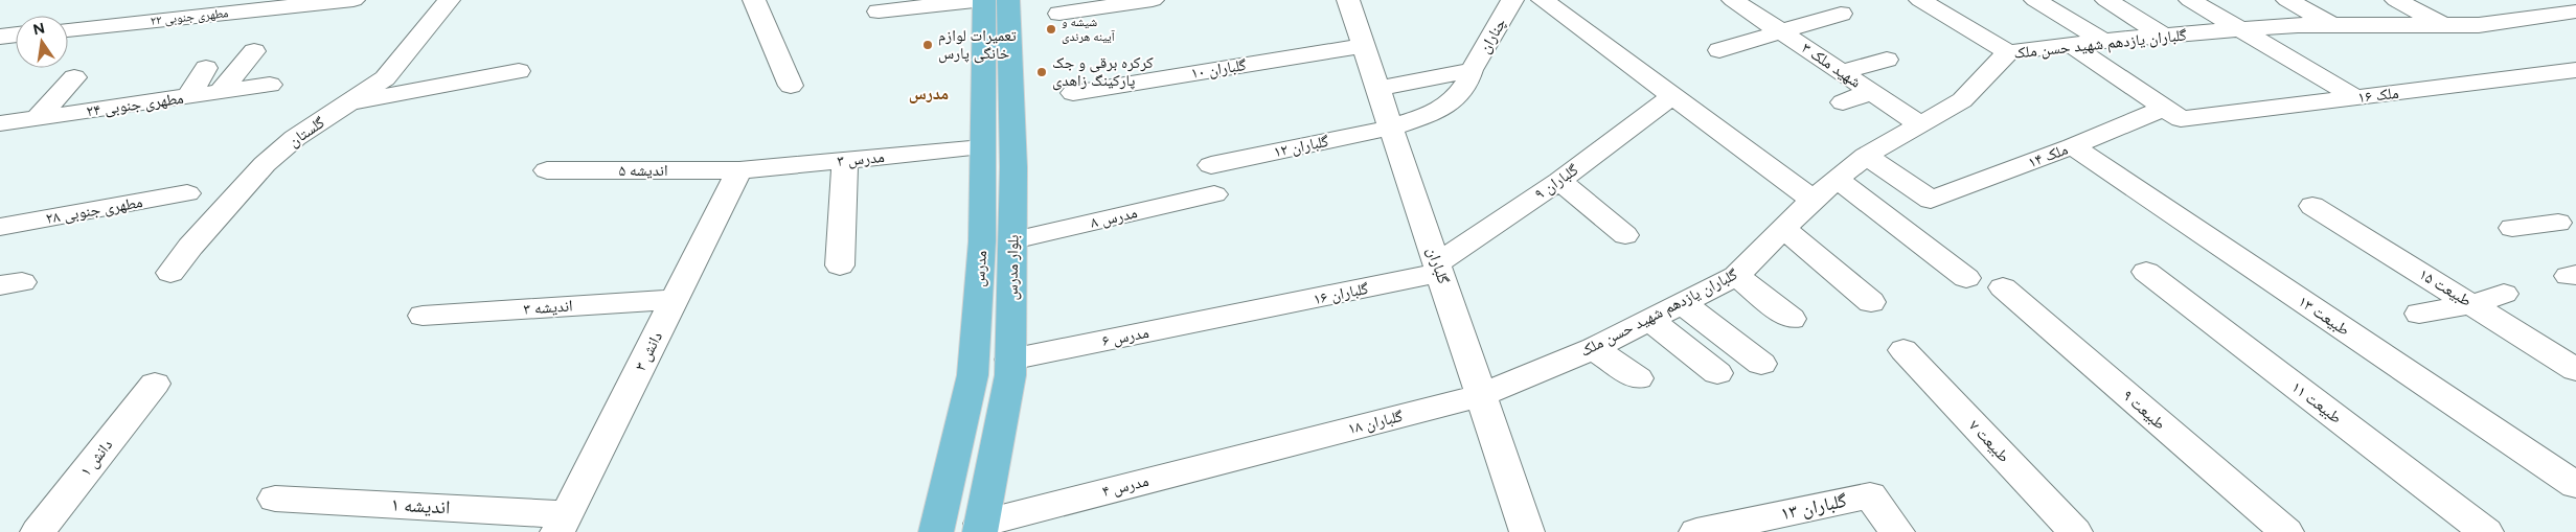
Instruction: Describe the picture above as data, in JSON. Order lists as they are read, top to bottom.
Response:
{
  "streets": {
    "main road": ["بلوار مدرس", "مدرس"],
    "street": [
      "مطهری جنوبی ۲۲",
      "چناران",
      "گلباران یازدهم شهید حسن ملک",
      "۳ شهید ملک",
      "گلباران ۱۰",
      "ملک ۱۶",
      "مطهری جنوبی ۲۴",
      "گلستان",
      "گلباران ۱۲",
      "ملک ۱۴",
      "مدرس ۳",
      "اندیشه ۵",
      "۹ گلباران",
      "۲۸ مطهری جنوبی",
      "مدرس ۸",
      "گلباران",
      "طبیعت ۱۵",
      "گلباران ۱۶",
      "اندیشه ۳",
      "طبیعت ۱۳",
      "مدرس ۶",
      "دانش ۳",
      "طبیعت ۱۱",
      "طبیعت ۹",
      "گلباران ۱۸",
      "طبیعت ۷",
      "دانش ۱",
      "مدرس ۴",
      "اندیشه ۱",
      "۱۳ گلباران"
    ]
  },
  "crossings": [
    ["چناران", "گلباران ۱۲"],
    ["چناران", "گلباران"],
    ["گلباران یازدهم شهید حسن ملک", "۳ شهید ملک"],
    ["گلباران یازدهم شهید حسن ملک", "ملک ۱۴"],
    ["گلباران یازدهم شهید حسن ملک", "گلباران"],
    ["گلباران یازدهم شهید حسن ملک", "گلباران ۱۸"],
    ["گلباران ۱۰", "گلباران"],
    ["ملک ۱۶", "ملک ۱۴"],
    ["گلباران ۱۲", "گلباران"],
    ["ملک ۱۴", "طبیعت ۱۳"],
    ["مدرس ۳", "اندیشه ۵"],
    ["مدرس ۳", "مدرس"],
    ["مدرس ۳", "دانش ۳"],
    ["اندیشه ۵", "دانش ۳"],
    ["۹ گلباران", "گلباران"],
    ["۹ گلباران", "گلباران ۱۶"],
    ["مدرس ۸", "بلوار مدرس"],
    ["گلباران", "گلباران ۱۶"],
    ["گلباران", "گلباران ۱۸"],
    ["بلوار مدرس", "مدرس"],
    ["بلوار مدرس", "مدرس ۶"],
    ["بلوار مدرس", "مدرس ۴"],
    ["گلباران ۱۶", "مدرس ۶"],
    ["اندیشه ۳", "دانش ۳"],
    ["دانش ۳", "اندیشه ۱"],
    ["گلباران ۱۸", "مدرس ۴"]
  ],
  "districts": ["مدرس"],
  "places": ["شیشه و آیینه هرندی", "تعمیرات لوازم خانگی پارس", "کرکره برقی و جک پارکینگ زاهدی"],
  "north": "top"
}
